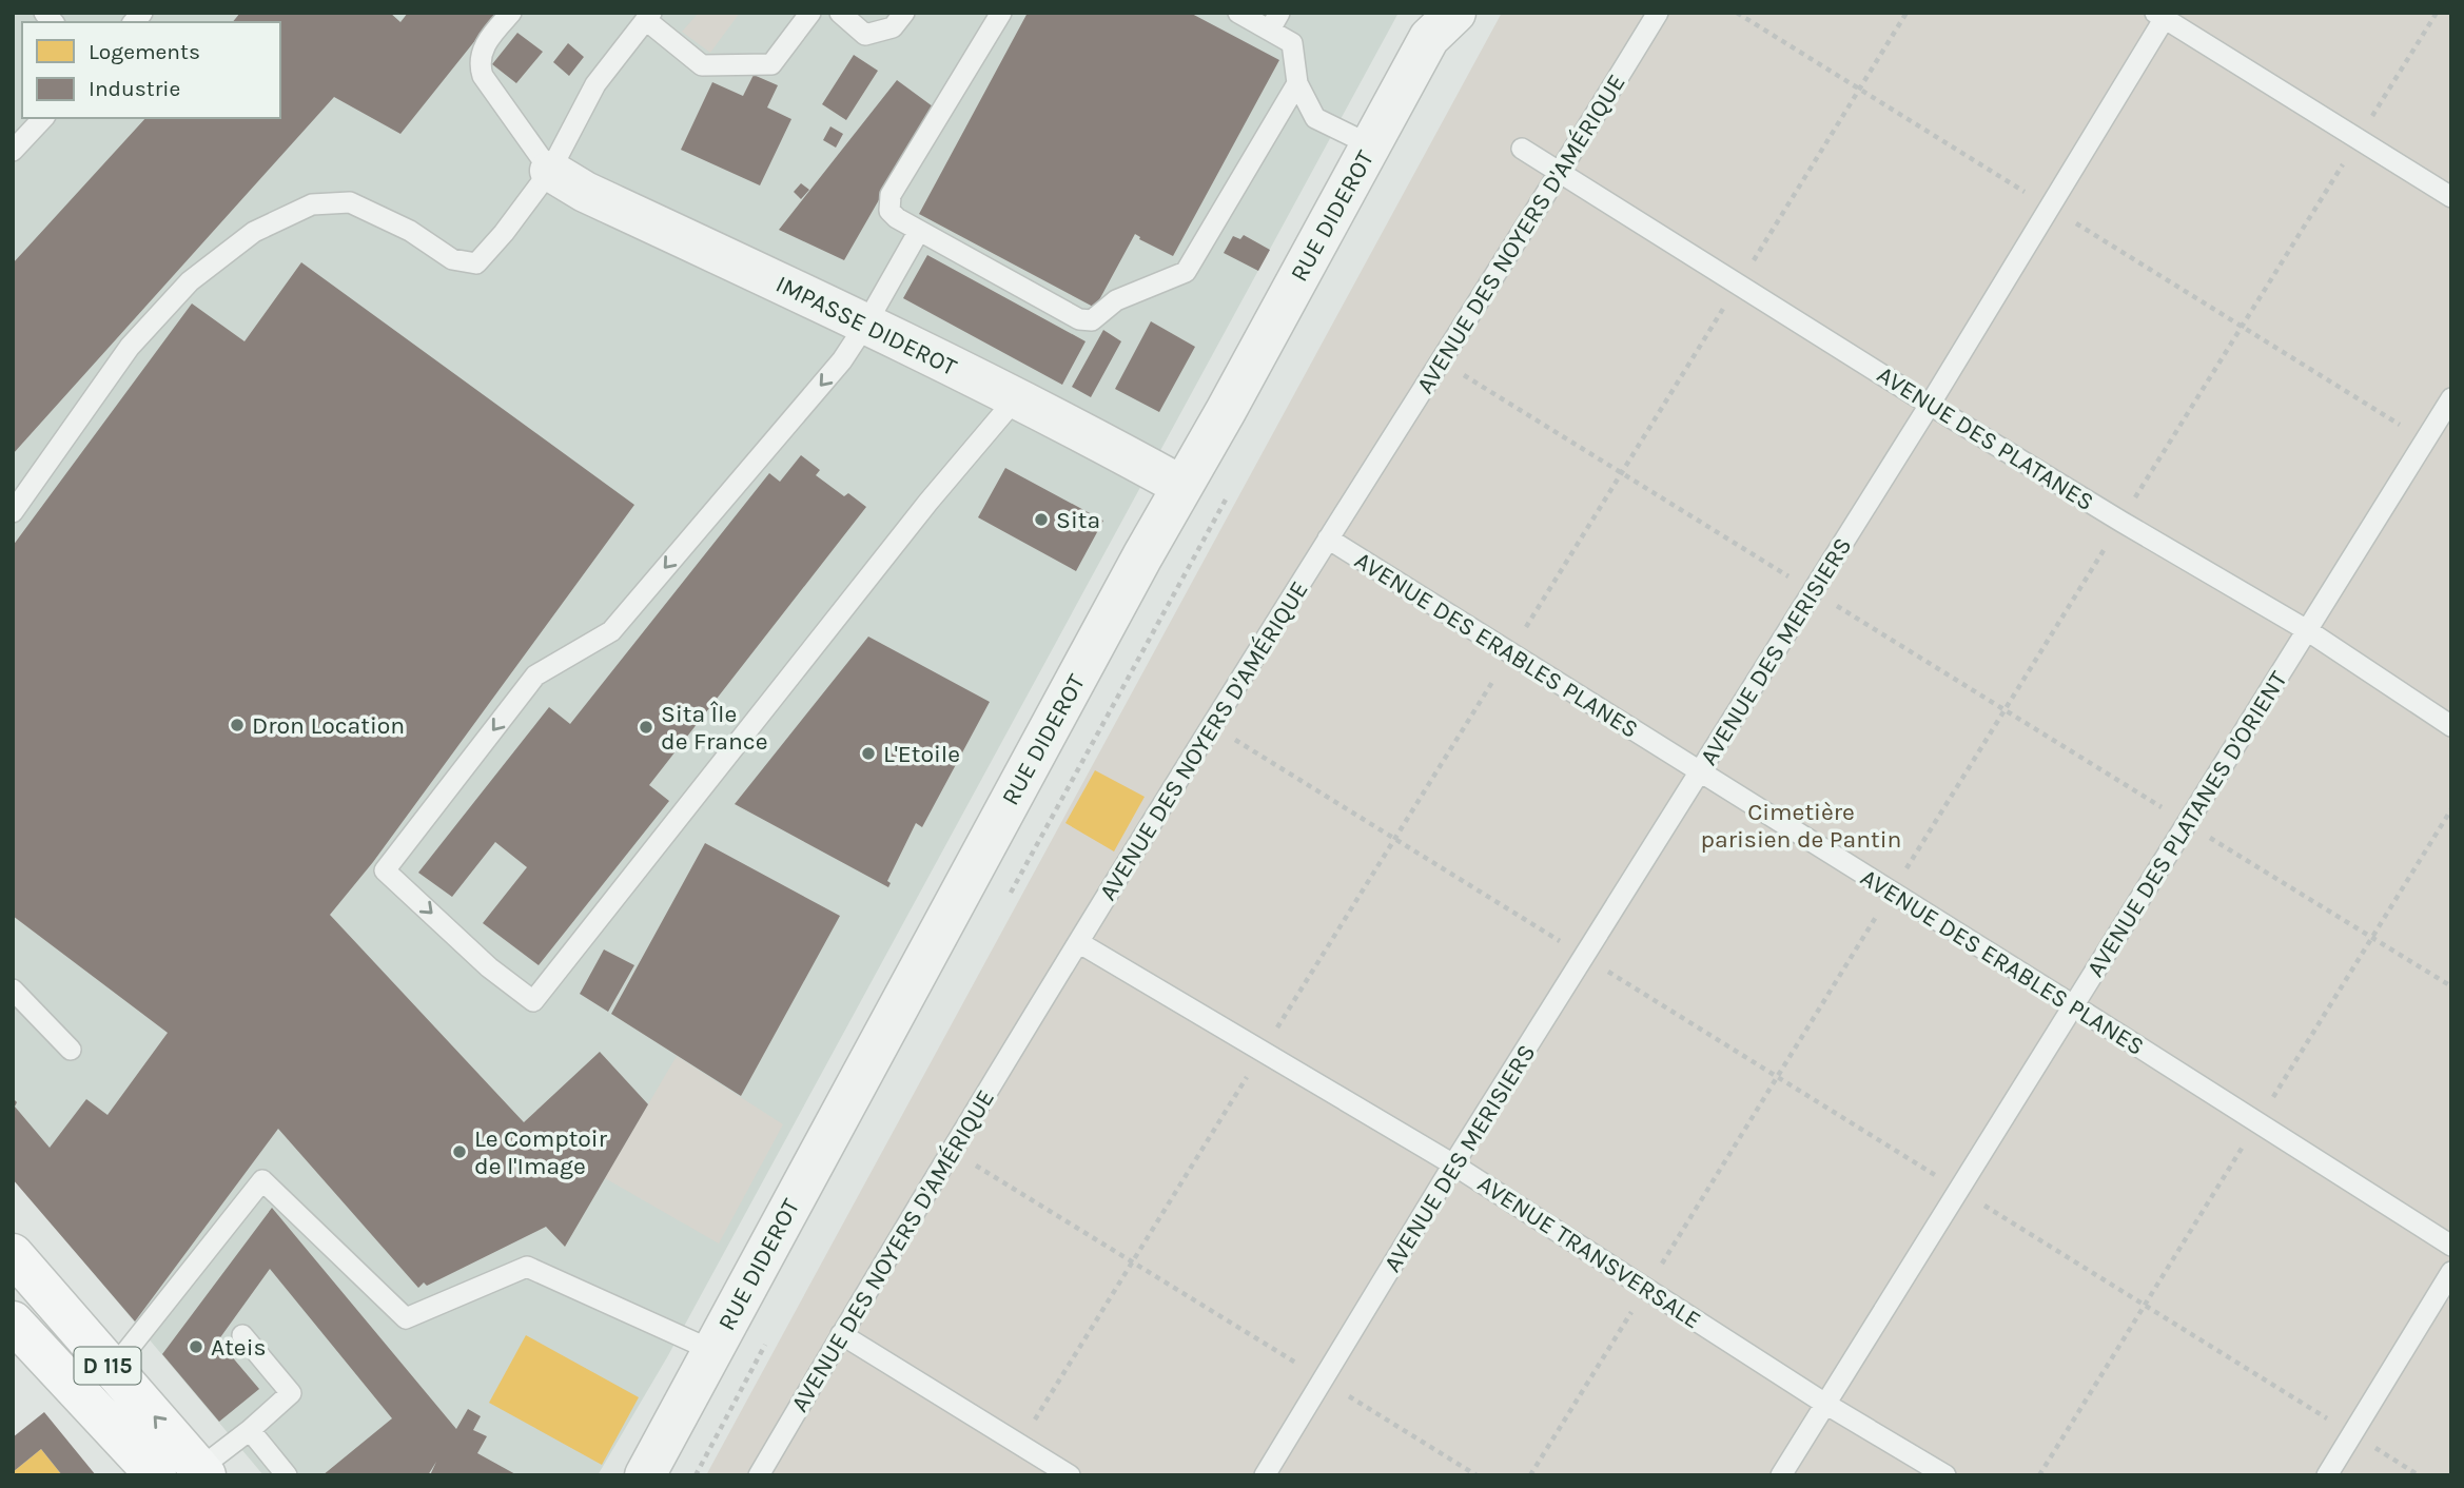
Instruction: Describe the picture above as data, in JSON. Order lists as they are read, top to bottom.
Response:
{
  "streets": {
    "main road": ["D 115"],
    "street": ["RUE DIDEROT", "IMPASSE DIDEROT"],
    "lane": [
      "AVENUE DES NOYERS D'AMÉRIQUE",
      "AVENUE DES PLATANES",
      "AVENUE DES ERABLES PLANES",
      "AVENUE DES MERISIERS",
      "AVENUE DES PLATANES D'ORIENT",
      "AVENUE TRANSVERSALE"
    ]
  },
  "crossings": [
    ["RUE DIDEROT", "IMPASSE DIDEROT"],
    ["AVENUE DES NOYERS D'AMÉRIQUE", "AVENUE DES PLATANES"],
    ["AVENUE DES NOYERS D'AMÉRIQUE", "AVENUE DES ERABLES PLANES"],
    ["AVENUE DES NOYERS D'AMÉRIQUE", "AVENUE TRANSVERSALE"],
    ["AVENUE DES PLATANES", "AVENUE DES MERISIERS"],
    ["AVENUE DES PLATANES", "AVENUE DES PLATANES D'ORIENT"],
    ["AVENUE DES ERABLES PLANES", "AVENUE DES MERISIERS"],
    ["AVENUE DES ERABLES PLANES", "AVENUE DES PLATANES D'ORIENT"],
    ["AVENUE DES MERISIERS", "AVENUE TRANSVERSALE"],
    ["AVENUE DES PLATANES D'ORIENT", "AVENUE TRANSVERSALE"]
  ],
  "parks": ["Cimetière parisien de Pantin"],
  "places": [
    "Sita",
    "Dron Location",
    "Sita Île de France",
    "L'Etoile",
    "Le Comptoir de l'Image",
    "Ateis"
  ],
  "legend": ["Logements", "Industrie"]
}
